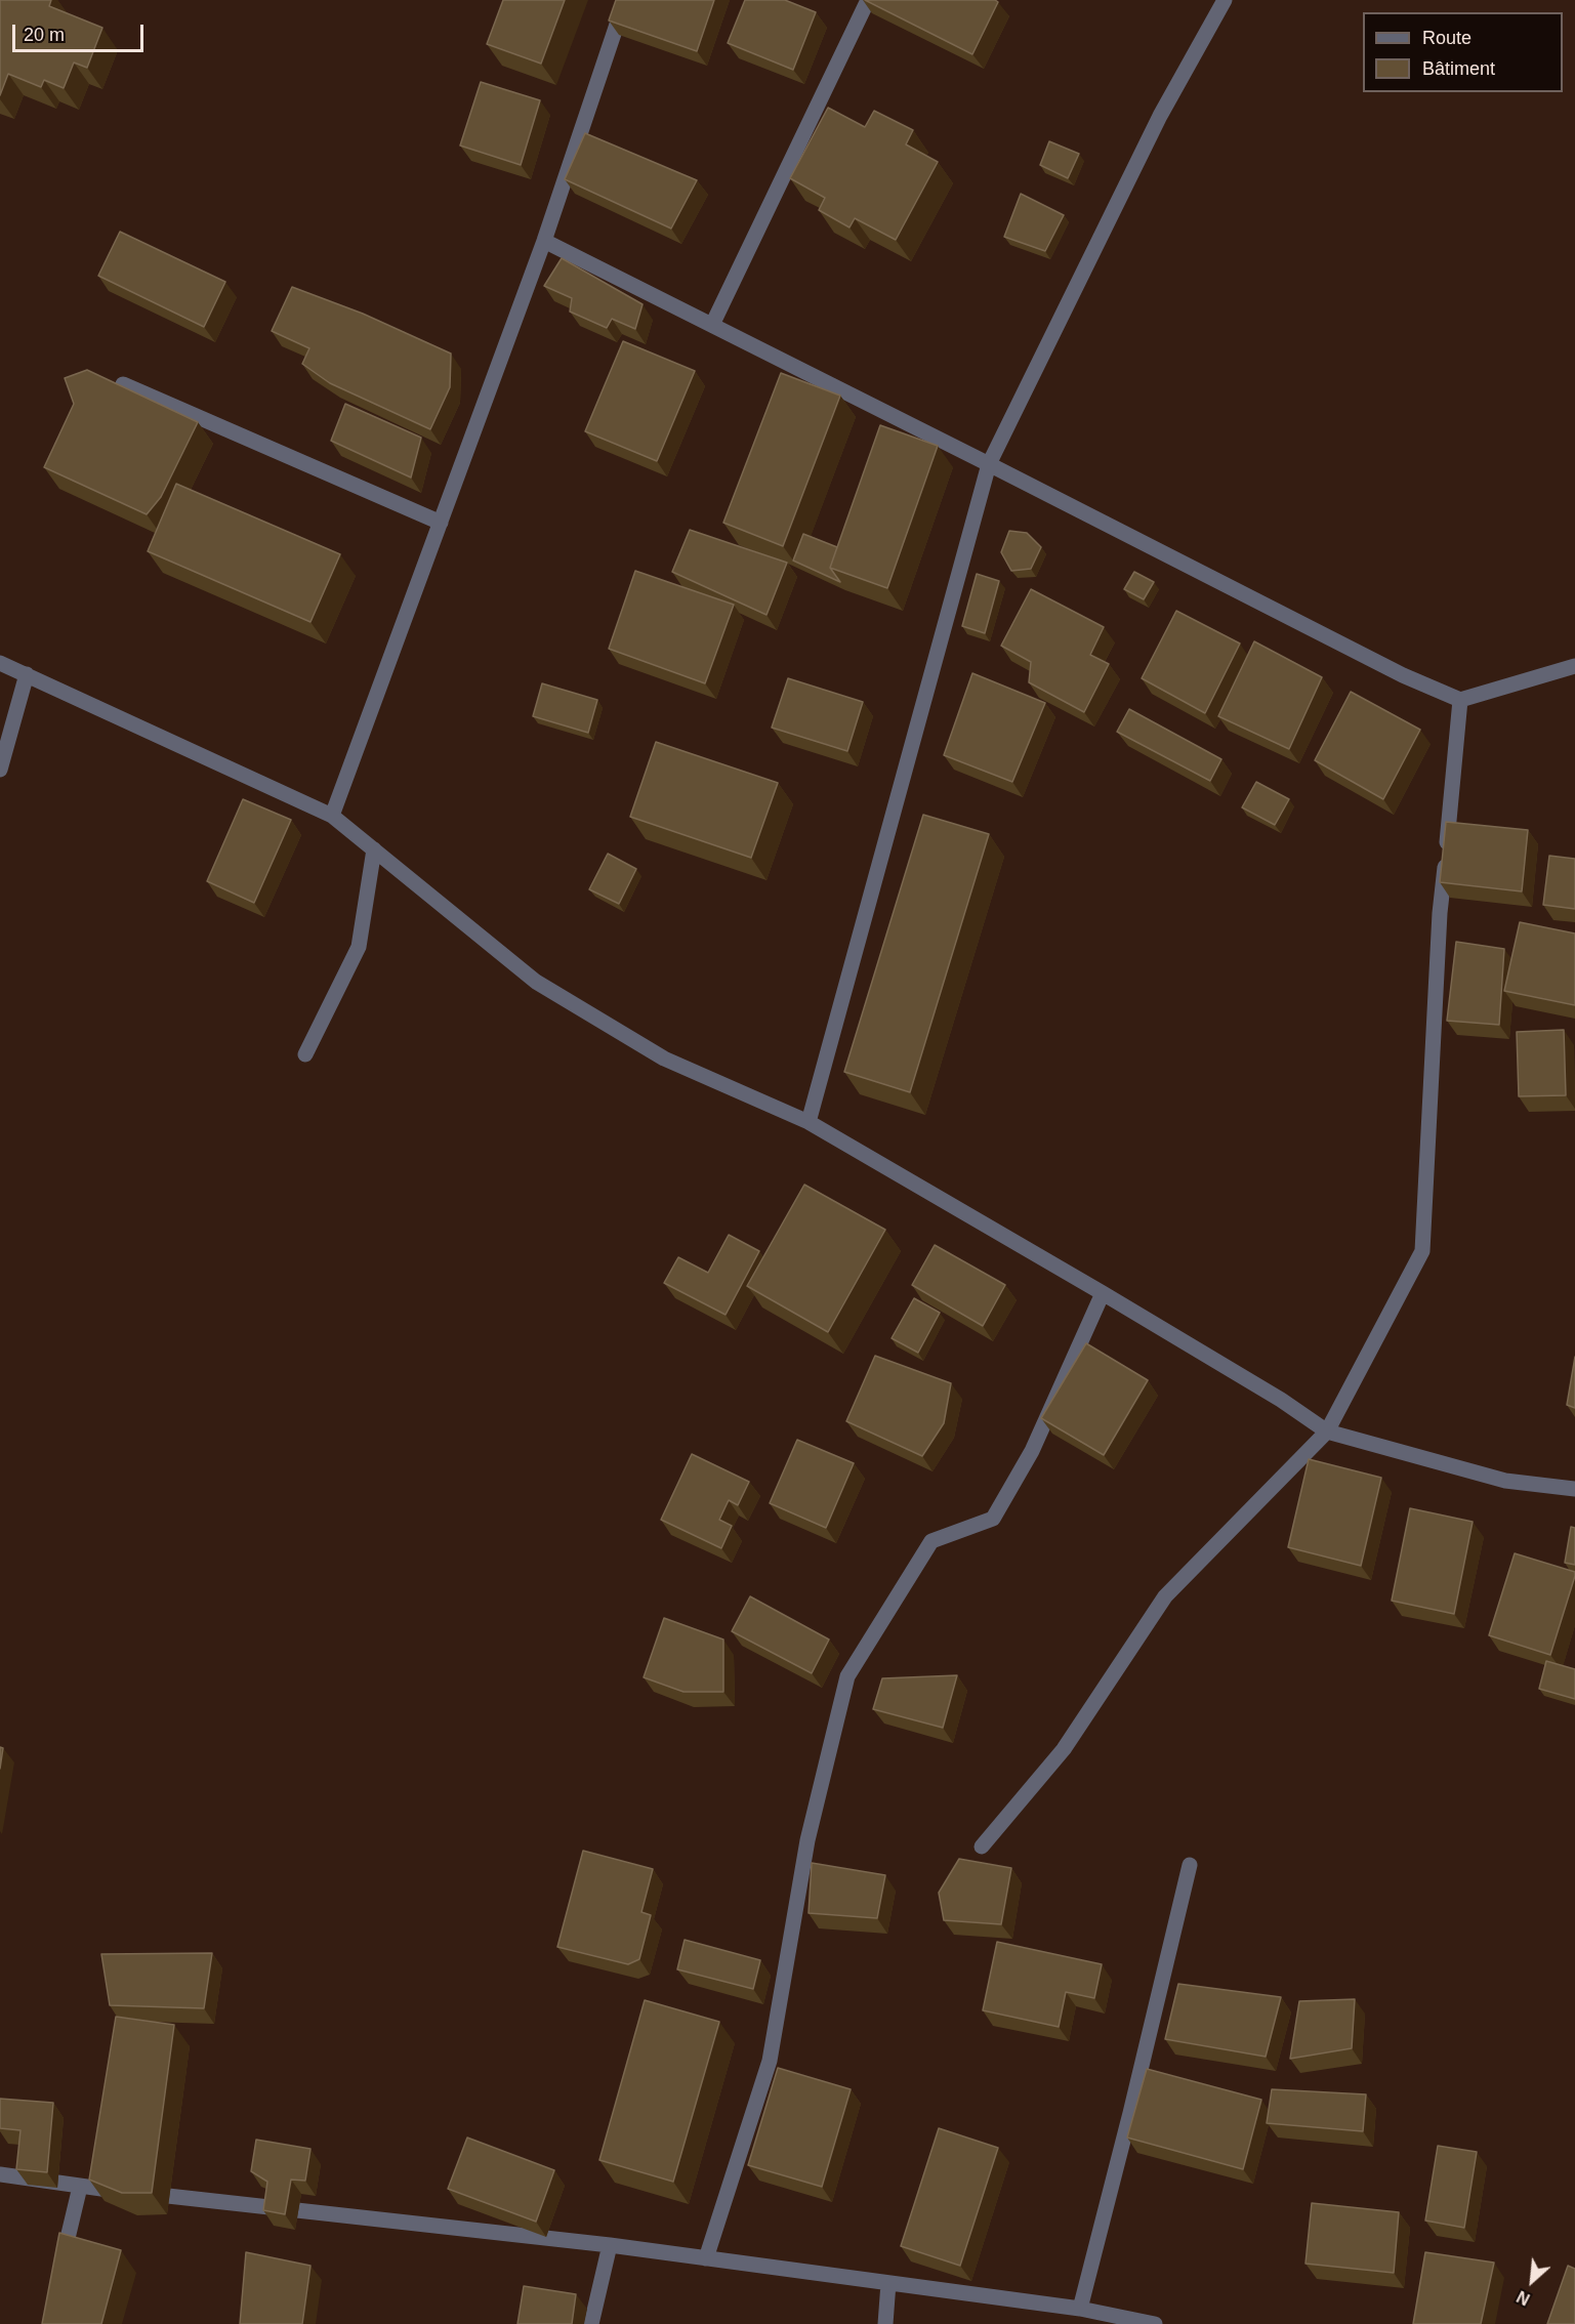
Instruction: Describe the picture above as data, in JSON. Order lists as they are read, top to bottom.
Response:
{
  "legend": ["Route", "Bâtiment"],
  "scale_bar": "20 m",
  "north": "bottom left"
}
